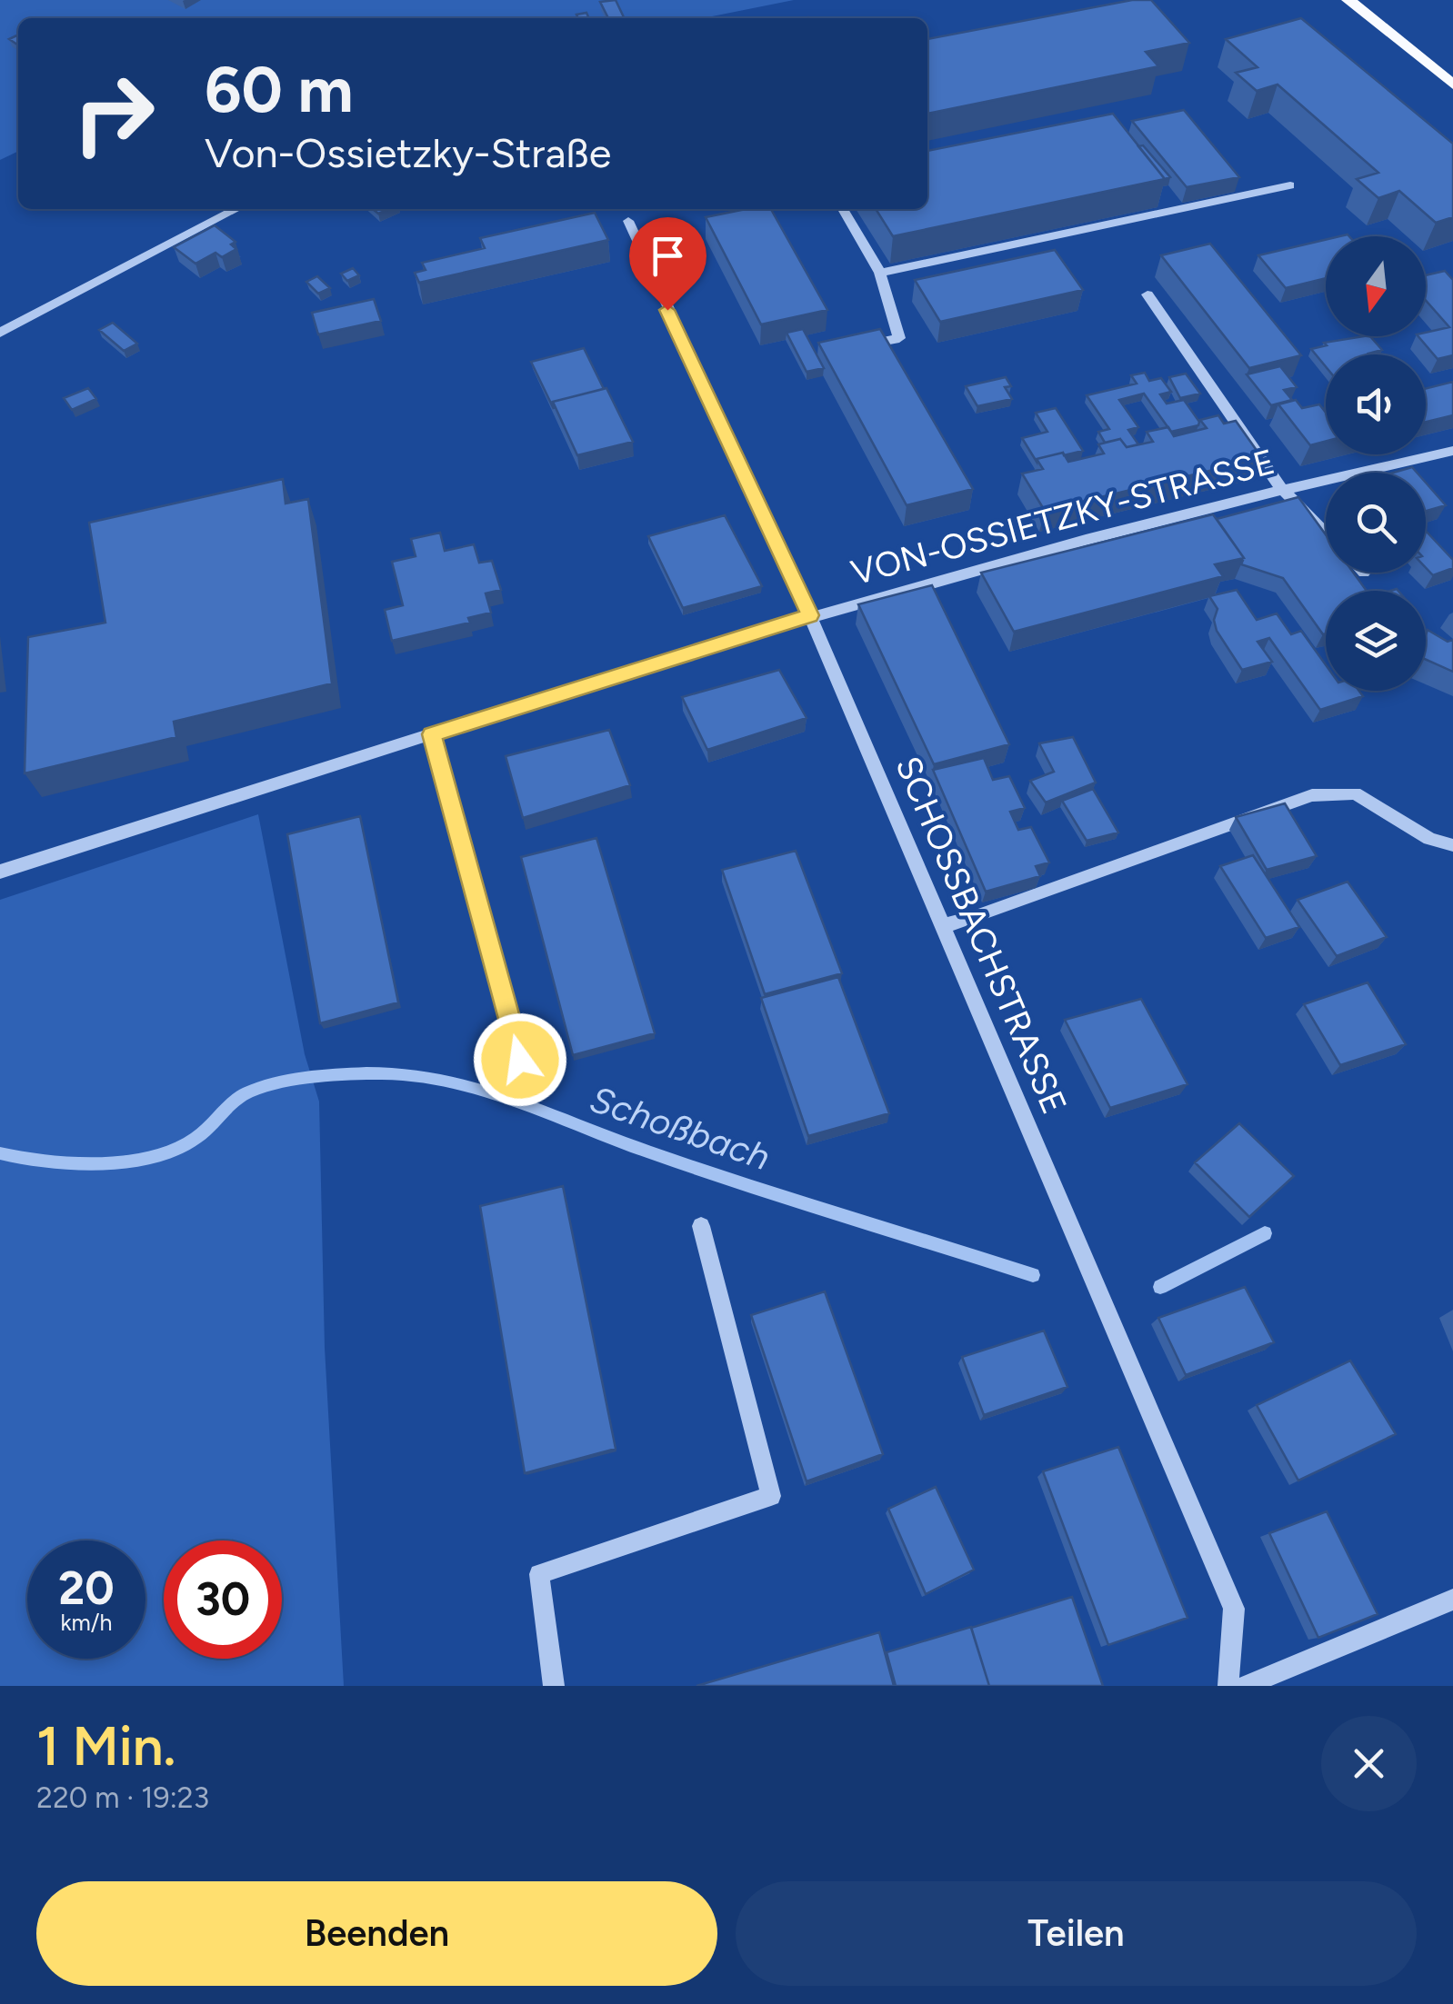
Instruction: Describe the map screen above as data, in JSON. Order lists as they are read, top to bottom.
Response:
{
  "streets": {
    "street": ["VON-OSSIETZKY-STRASSE", "SCHOSSBACHSTRASSE"]
  },
  "crossings": [
    ["VON-OSSIETZKY-STRASSE", "SCHOSSBACHSTRASSE"]
  ],
  "water": ["Schoßbach"],
  "north": "bottom",
  "page": {
    "turn": ["60 m", "Von-Ossietzky-Straße"],
    "speed": "20 km/h",
    "limit": "30",
    "heading": ["1 Min.", "220 m · 19:23"],
    "buttons": ["Beenden", "Teilen"]
  }
}
